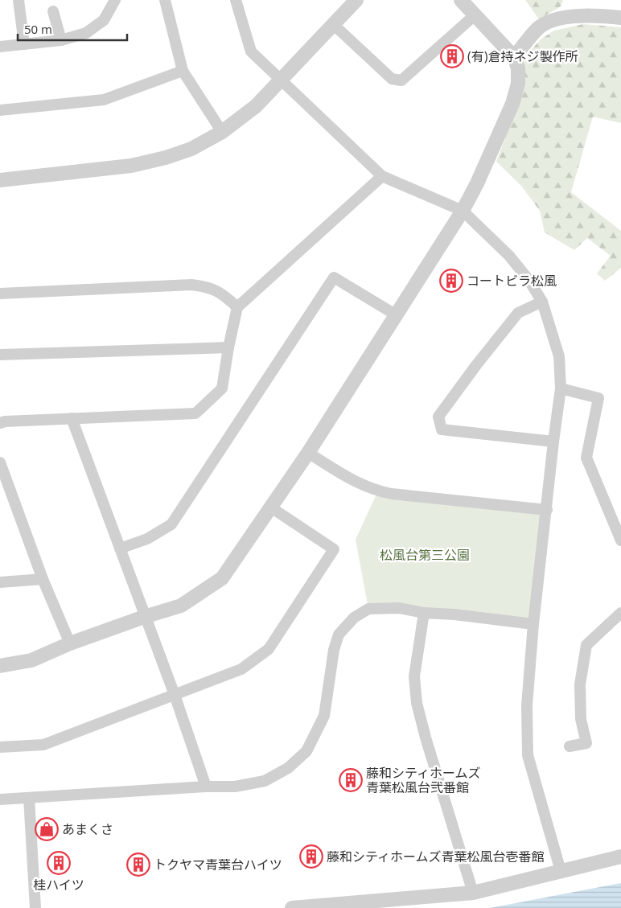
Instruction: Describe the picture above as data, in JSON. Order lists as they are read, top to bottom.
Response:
{
  "parks": ["松風台第三公園"],
  "places": {
    "building": [
      "(有)倉持ネジ製作所",
      "コートビラ松風",
      "藤和シティホームズ 青葉松風台弐番館",
      "藤和シティホームズ青葉松風台壱番館",
      "桂ハイツ",
      "トクヤマ青葉台ハイツ"
    ],
    "shop": ["あまくさ"]
  },
  "scale_bar": "50 m"
}
